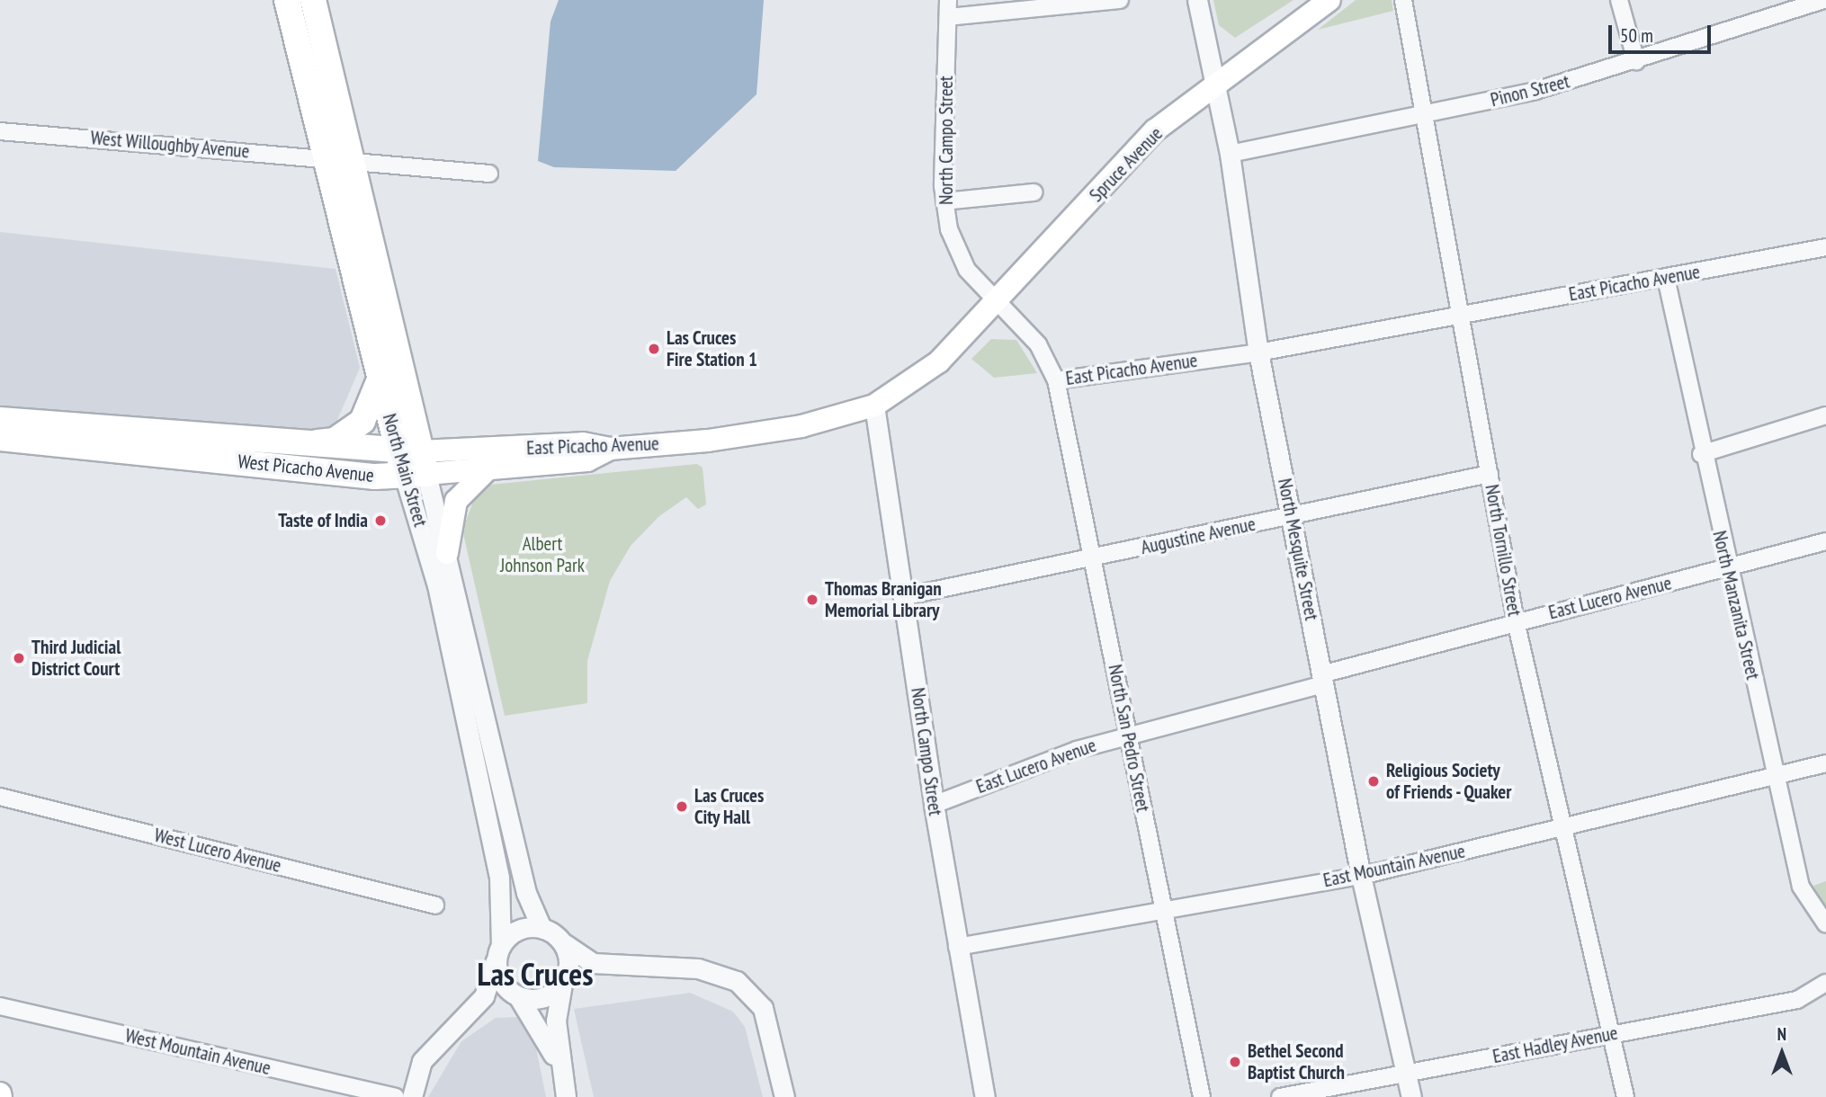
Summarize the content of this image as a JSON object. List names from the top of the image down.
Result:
{
  "streets": {
    "main road": [
      "Spruce Avenue",
      "East Picacho Avenue",
      "West Picacho Avenue",
      "North Main Street"
    ],
    "street": [
      "Pinon Street",
      "North Campo Street",
      "West Willoughby Avenue",
      "Augustine Avenue",
      "North Mesquite Street",
      "North Tornillo Street",
      "East Lucero Avenue",
      "North Manzanita Street",
      "North San Pedro Street",
      "West Lucero Avenue",
      "East Mountain Avenue",
      "East Hadley Avenue",
      "West Mountain Avenue"
    ]
  },
  "crossings": [
    ["Pinon Street", "North Mesquite Street"],
    ["Pinon Street", "North Tornillo Street"],
    ["North Campo Street", "Spruce Avenue"],
    ["North Campo Street", "East Picacho Avenue"],
    ["North Campo Street", "Augustine Avenue"],
    ["North Campo Street", "East Lucero Avenue"],
    ["North Campo Street", "East Mountain Avenue"],
    ["West Willoughby Avenue", "North Main Street"],
    ["Spruce Avenue", "East Picacho Avenue"],
    ["Spruce Avenue", "North Mesquite Street"],
    ["East Picacho Avenue", "West Picacho Avenue"],
    ["East Picacho Avenue", "North Main Street"],
    ["East Picacho Avenue", "North Mesquite Street"],
    ["East Picacho Avenue", "North Tornillo Street"],
    ["East Picacho Avenue", "North Manzanita Street"],
    ["East Picacho Avenue", "North San Pedro Street"],
    ["West Picacho Avenue", "North Main Street"],
    ["Augustine Avenue", "North Mesquite Street"],
    ["Augustine Avenue", "North Tornillo Street"],
    ["Augustine Avenue", "North San Pedro Street"],
    ["North Mesquite Street", "East Lucero Avenue"],
    ["North Mesquite Street", "East Mountain Avenue"],
    ["North Mesquite Street", "East Hadley Avenue"],
    ["North Tornillo Street", "East Lucero Avenue"],
    ["North Tornillo Street", "East Mountain Avenue"],
    ["North Tornillo Street", "East Hadley Avenue"],
    ["East Lucero Avenue", "North Manzanita Street"],
    ["East Lucero Avenue", "North San Pedro Street"],
    ["North Manzanita Street", "East Mountain Avenue"],
    ["North San Pedro Street", "East Mountain Avenue"]
  ],
  "districts": ["Las Cruces"],
  "parks": ["Albert Johnson Park"],
  "places": [
    "Las Cruces Fire Station 1",
    "Taste of India",
    "Thomas Branigan Memorial Library",
    "Third Judicial District Court",
    "Religious Society of Friends - Quaker",
    "Las Cruces City Hall",
    "Bethel Second Baptist Church"
  ],
  "scale_bar": "50 m",
  "north": "top"
}
